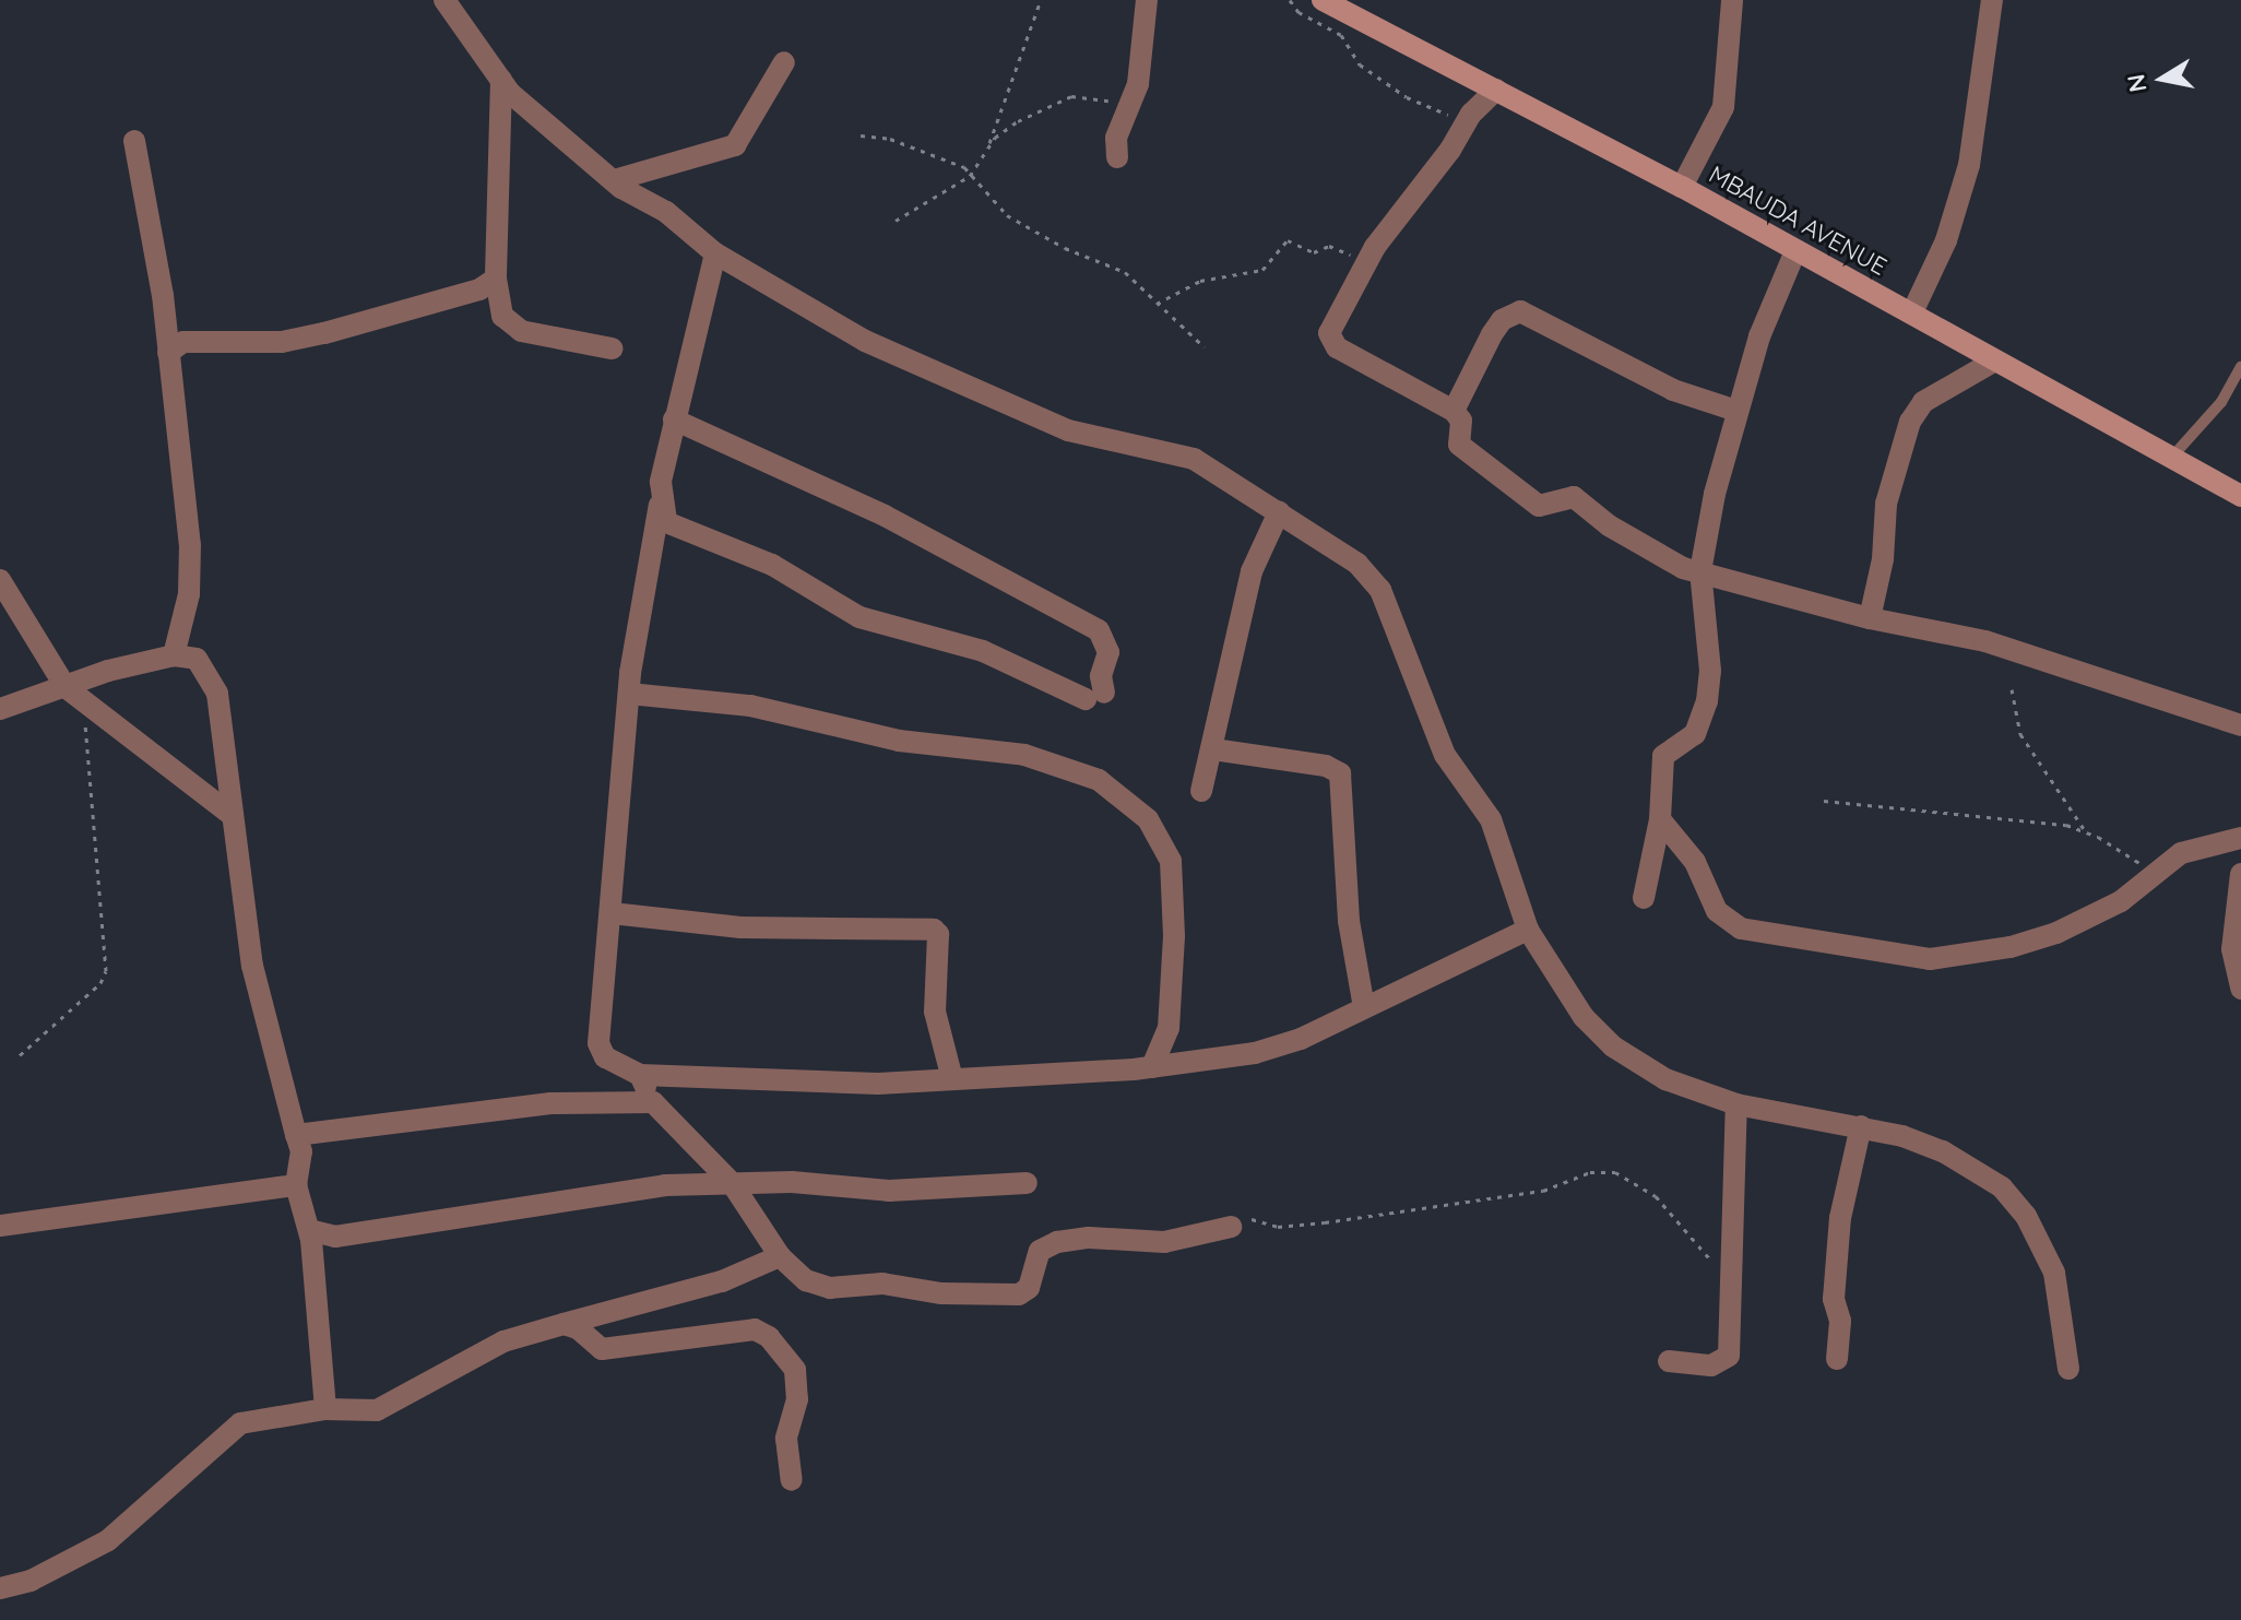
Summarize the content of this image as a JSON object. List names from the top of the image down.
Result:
{
  "streets": {
    "street": ["MBAUDA AVENUE"]
  },
  "north": "left"
}
